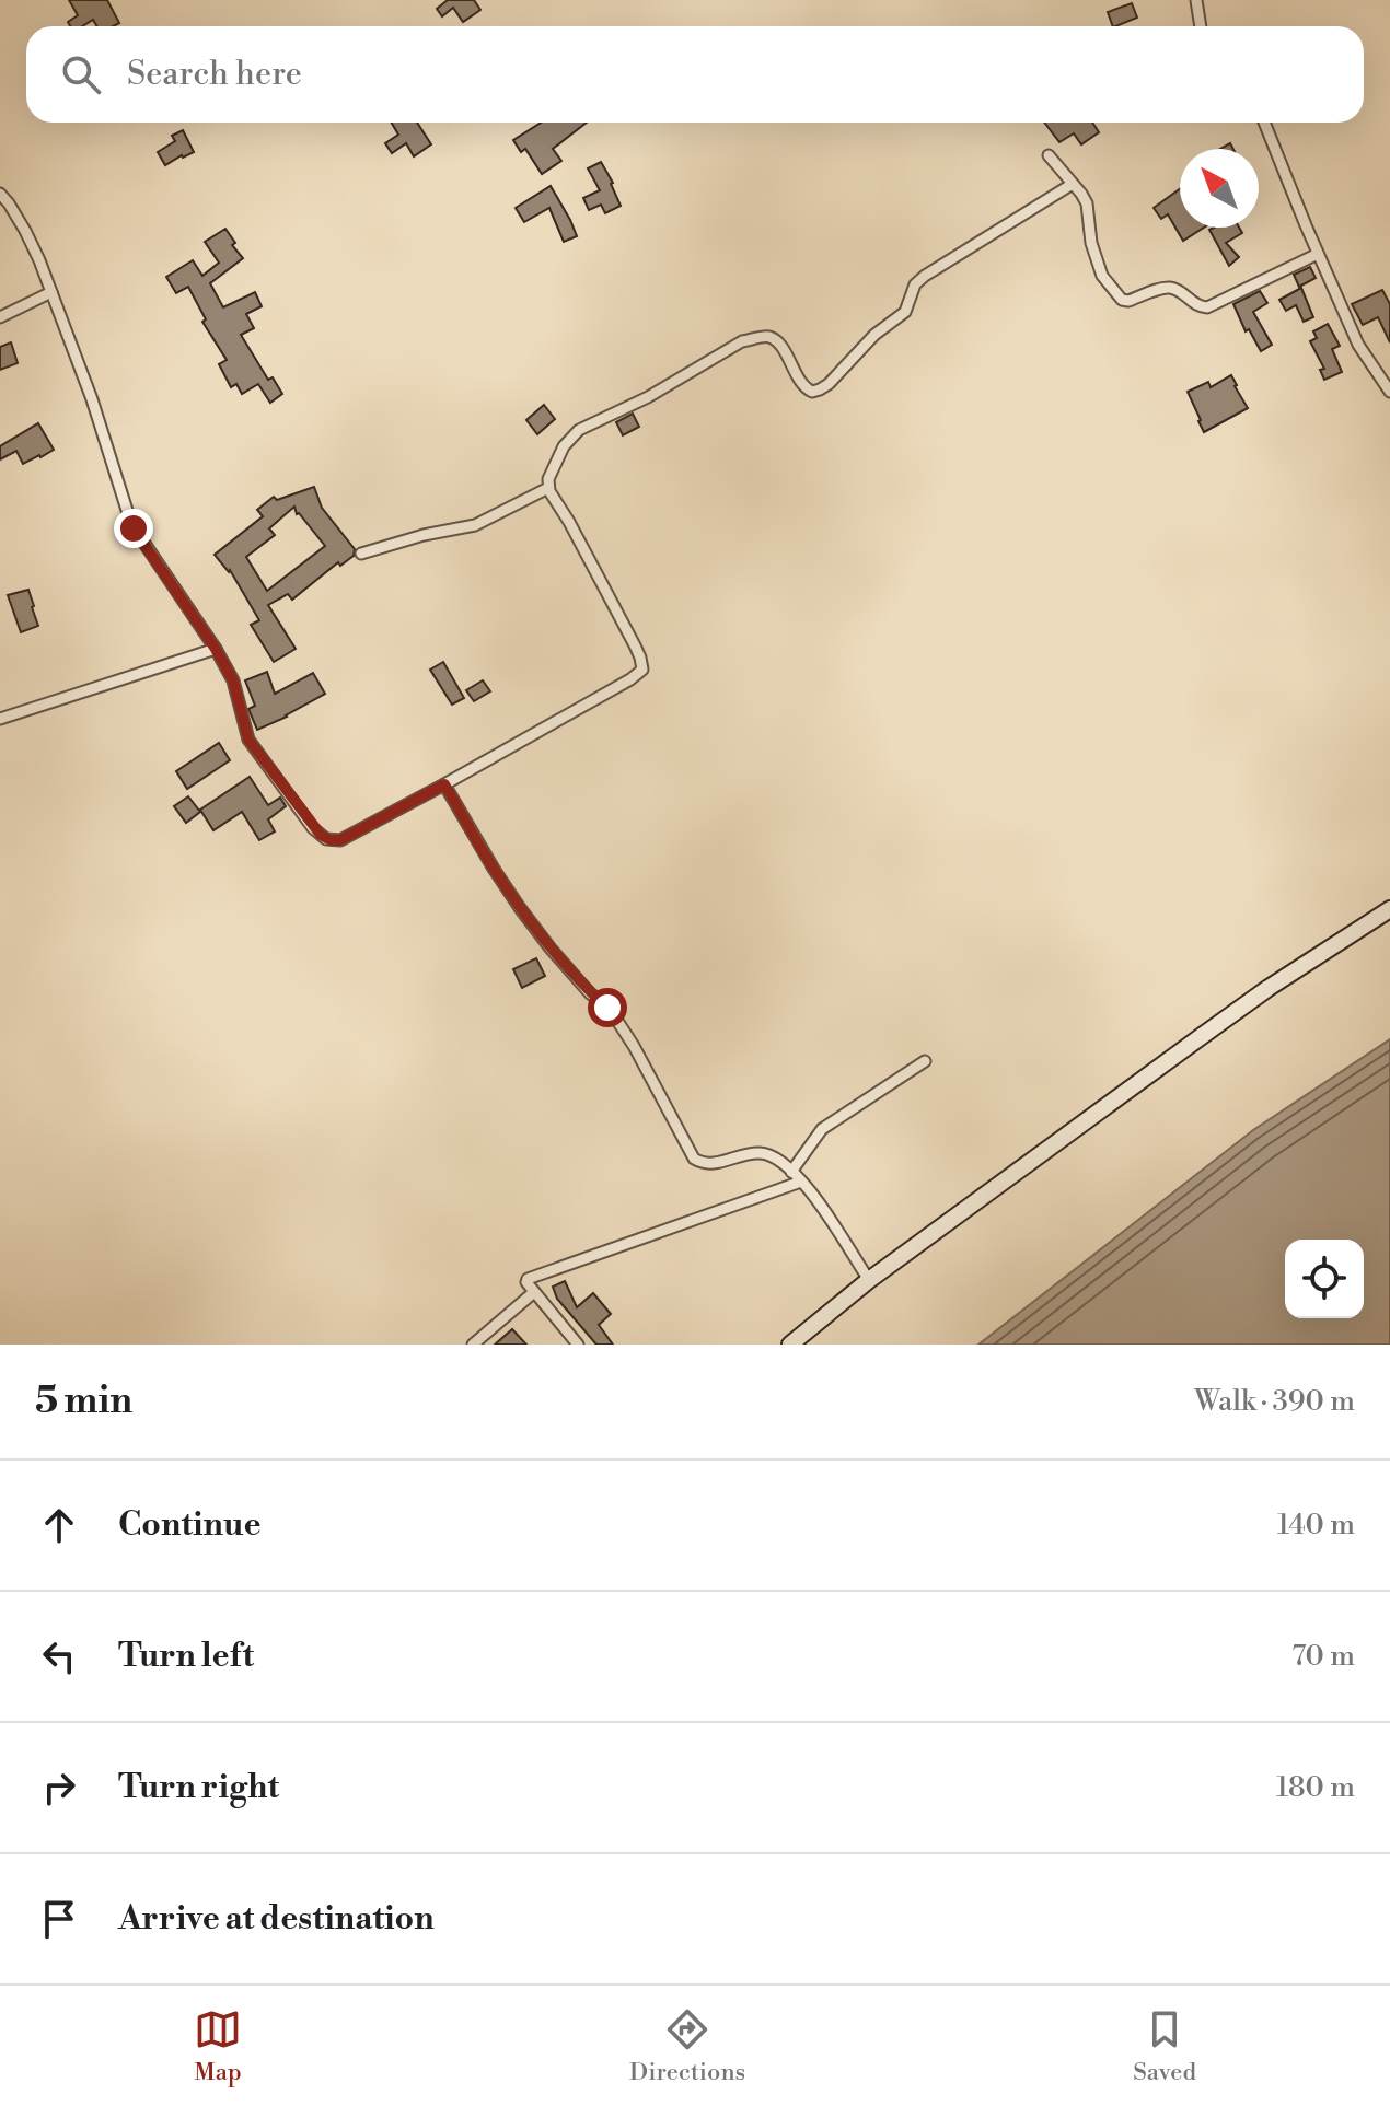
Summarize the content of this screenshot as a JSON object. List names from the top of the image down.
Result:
{
  "north": "top left",
  "page": {
    "search": "Search here",
    "heading": ["5 min", "Walk · 390 m"],
    "list": [
      ["Continue", "140 m"],
      ["Turn left", "70 m"],
      ["Turn right", "180 m"],
      "Arrive at destination"
    ],
    "nav": ["Map", "Directions", "Saved"]
  }
}
